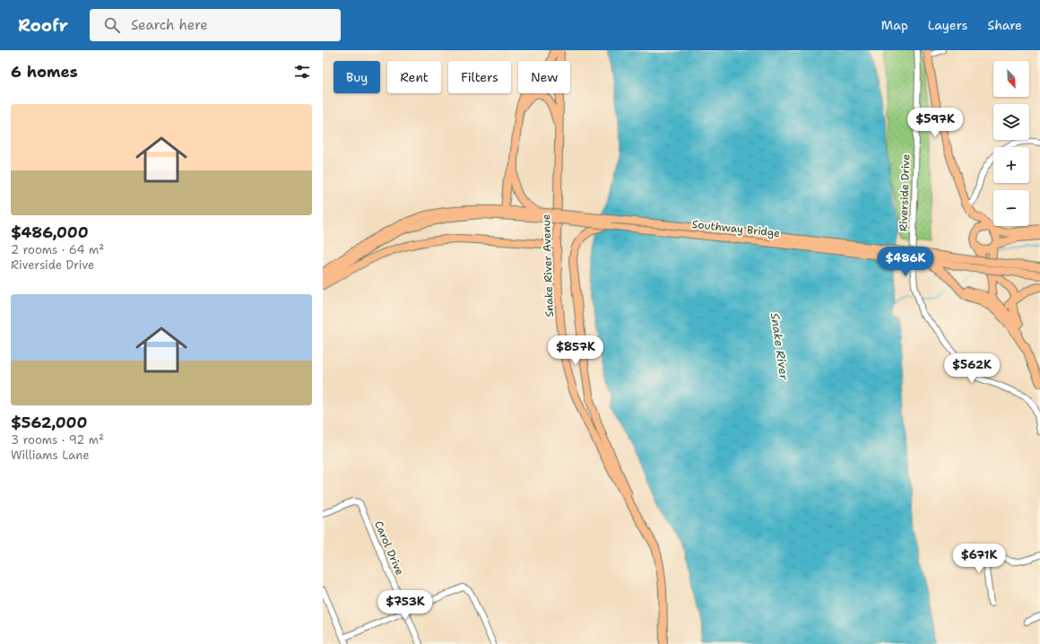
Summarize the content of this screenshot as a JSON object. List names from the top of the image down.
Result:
{
  "streets": {
    "main road": ["Southway Bridge", "Snake River Avenue"],
    "street": ["Riverside Drive", "Carol Drive"]
  },
  "water": ["Snake River"],
  "north": "bottom right",
  "page": {
    "header": "Roofr",
    "search": "Search here",
    "nav": ["Map", "Layers", "Share"],
    "heading": "6 homes",
    "map_buttons": ["+", "−"],
    "chip": [
      "Buy",
      "Rent",
      "Filters",
      "New"
    ],
    "list": [
      {
        "name": "$486,000",
        "note": "2 rooms · 64 m² · Riverside Drive"
      },
      {
        "name": "$562,000",
        "note": "3 rooms · 92 m² · Williams Lane"
      }
    ],
    "price": [
      "$597K",
      "$486K",
      "$857K",
      "$562K",
      "$671K",
      "$753K"
    ]
  }
}
